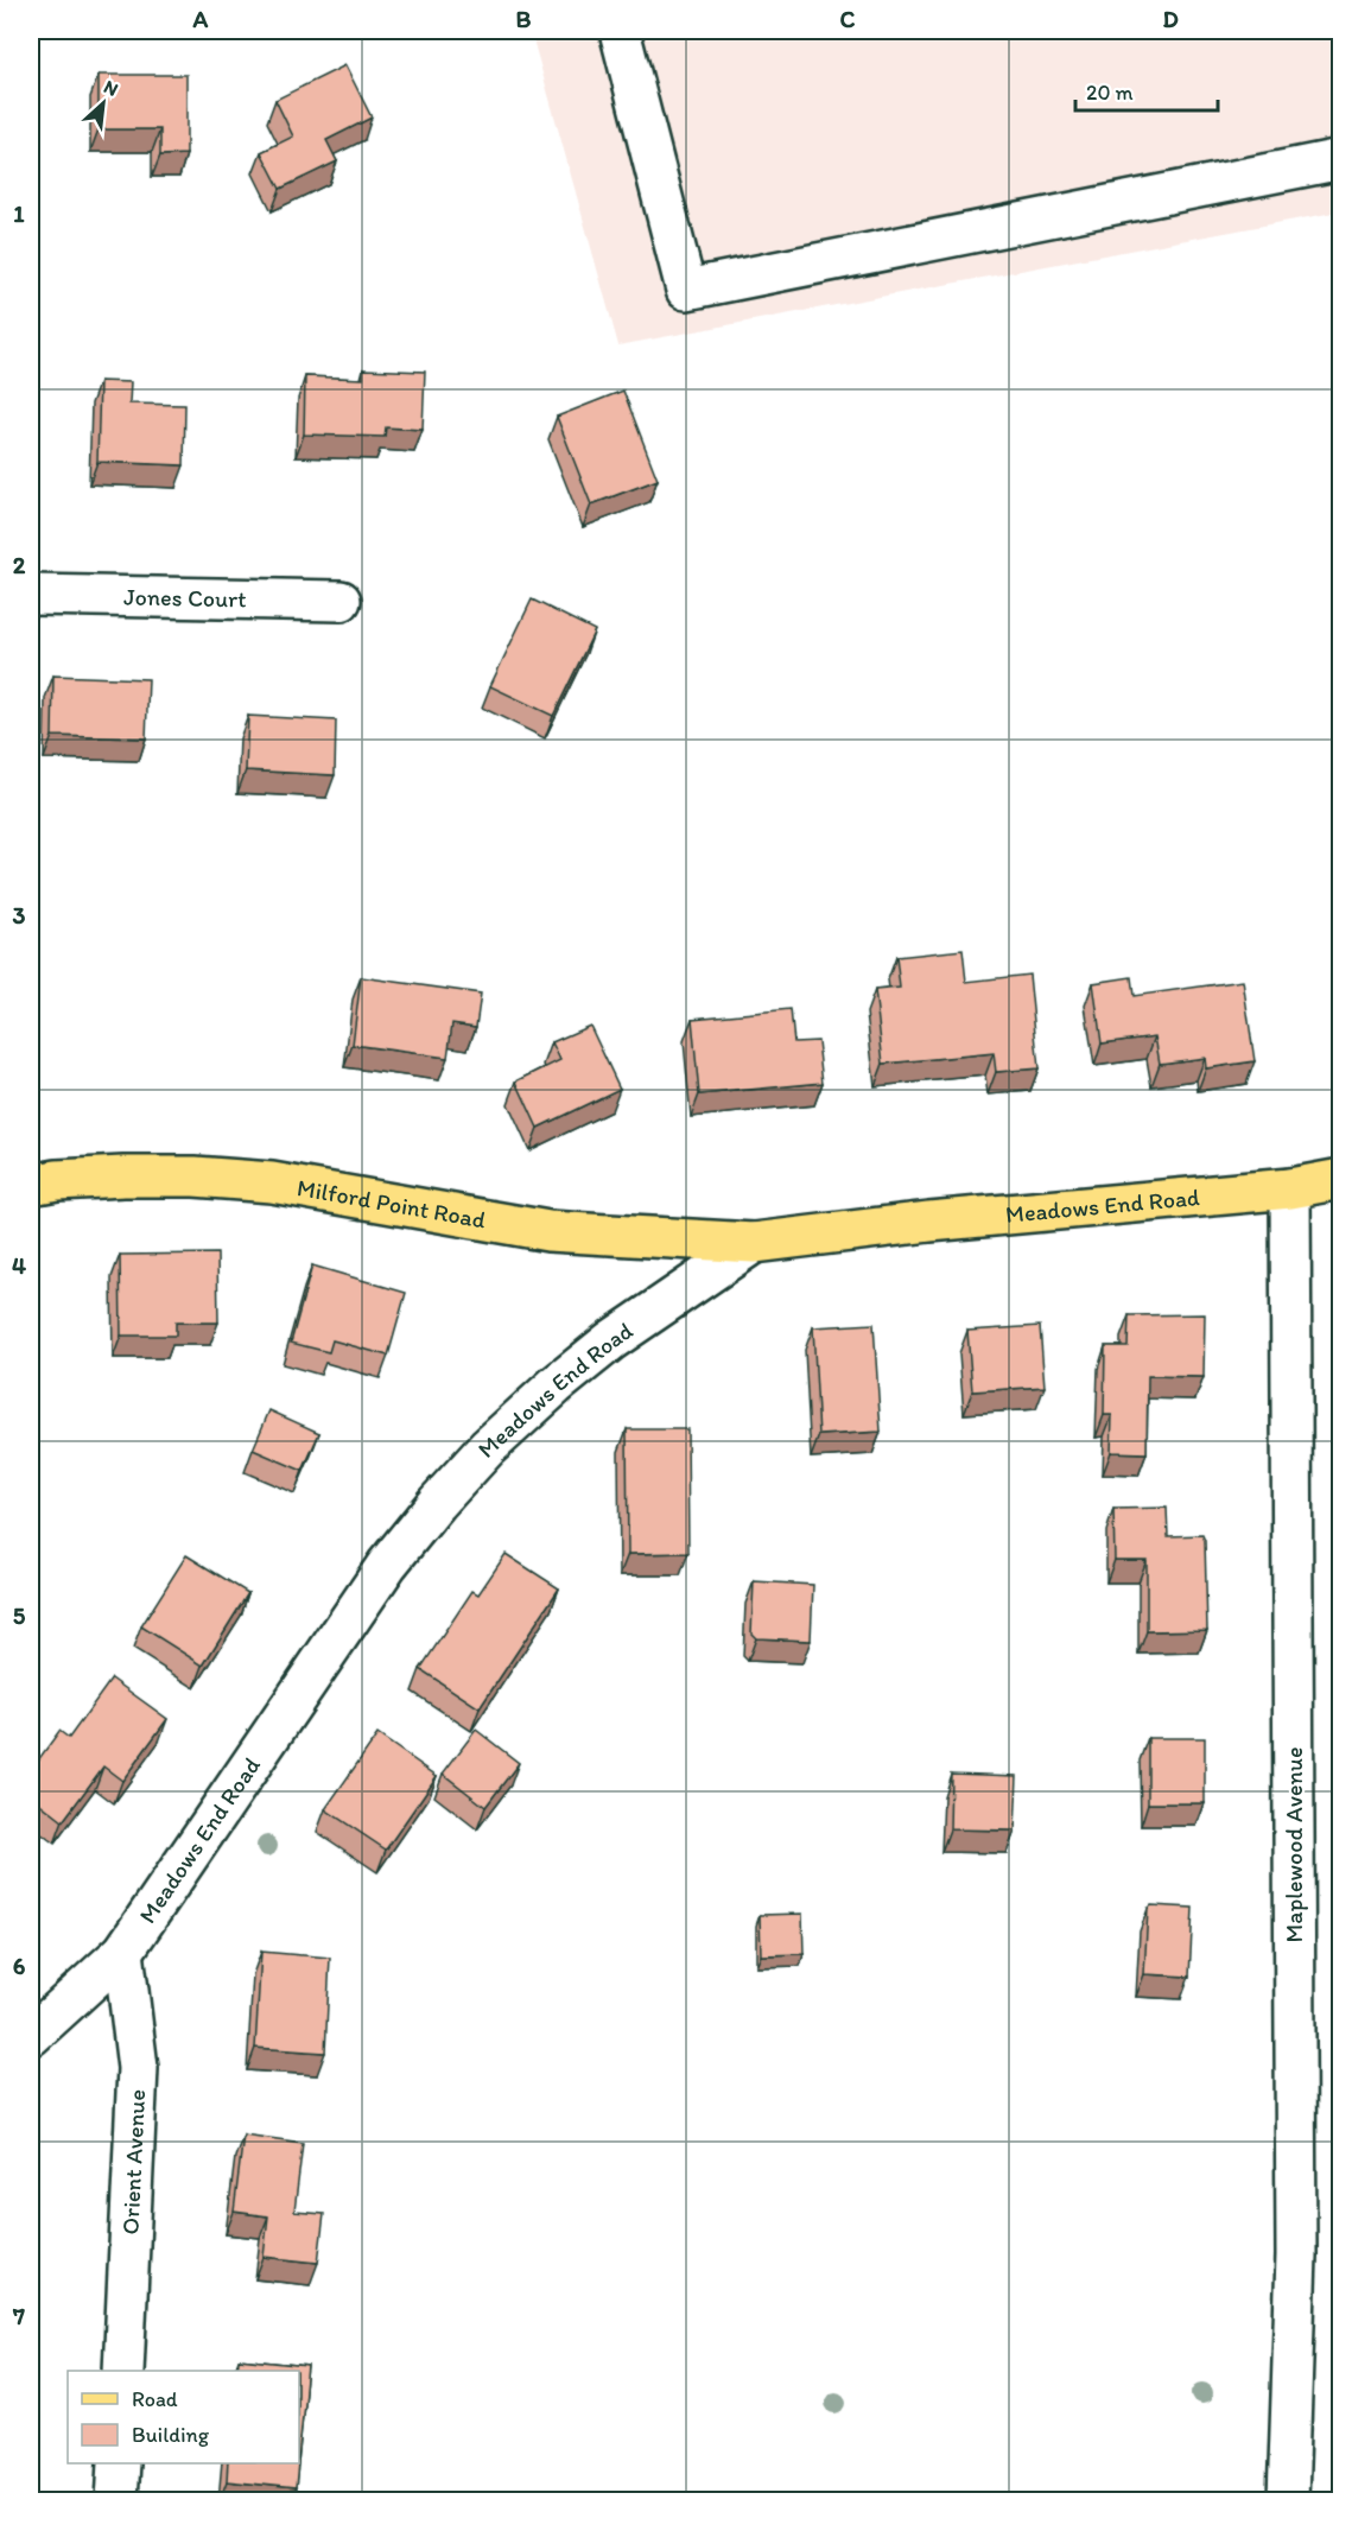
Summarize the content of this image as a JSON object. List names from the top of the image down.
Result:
{
  "streets": {
    "main road": ["Milford Point Road", "Meadows End Road"],
    "street": ["Jones Court", "Maplewood Avenue", "Orient Avenue"]
  },
  "crossings": [
    ["Milford Point Road", "Meadows End Road"],
    ["Meadows End Road", "Maplewood Avenue"],
    ["Meadows End Road", "Orient Avenue"]
  ],
  "legend": ["Road", "Building"],
  "scale_bar": "20 m",
  "north": "top right",
  "grid": {
    "columns": [
      "A",
      "B",
      "C",
      "D"
    ],
    "rows": [
      "1",
      "2",
      "3",
      "4",
      "5",
      "6",
      "7"
    ]
  }
}
